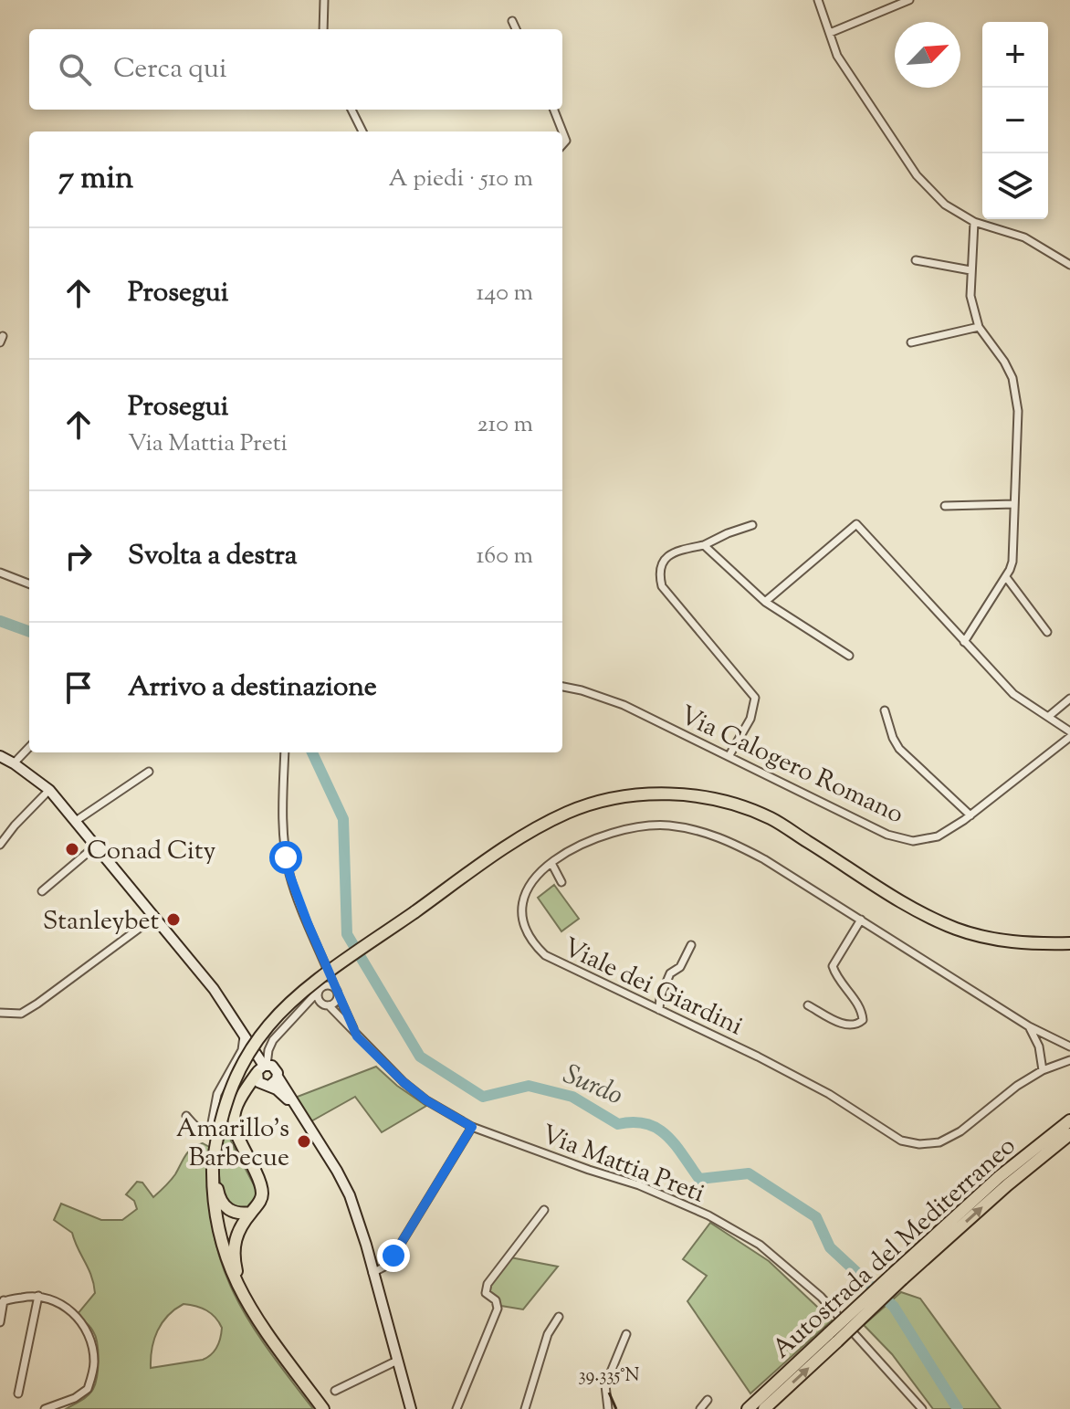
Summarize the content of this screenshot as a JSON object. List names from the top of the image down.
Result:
{
  "streets": {
    "highway": ["Autostrada del Mediterraneo"],
    "street": ["Via Calogero Romano", "Viale dei Giardini", "Via Mattia Preti"]
  },
  "water": ["Surdo"],
  "places": ["Conad City", "Stanleybet", "Amarillo's Barbecue"],
  "north": "top right",
  "page": {
    "map_buttons": ["+", "−"],
    "search": "Cerca qui",
    "heading": ["7 min", "A piedi · 510 m"],
    "list": [
      ["Prosegui", "140 m"],
      ["Prosegui", "Via Mattia Preti", "210 m"],
      ["Svolta a destra", "160 m"],
      "Arrivo a destinazione"
    ]
  },
  "coordinates": ["39.335°N"]
}
